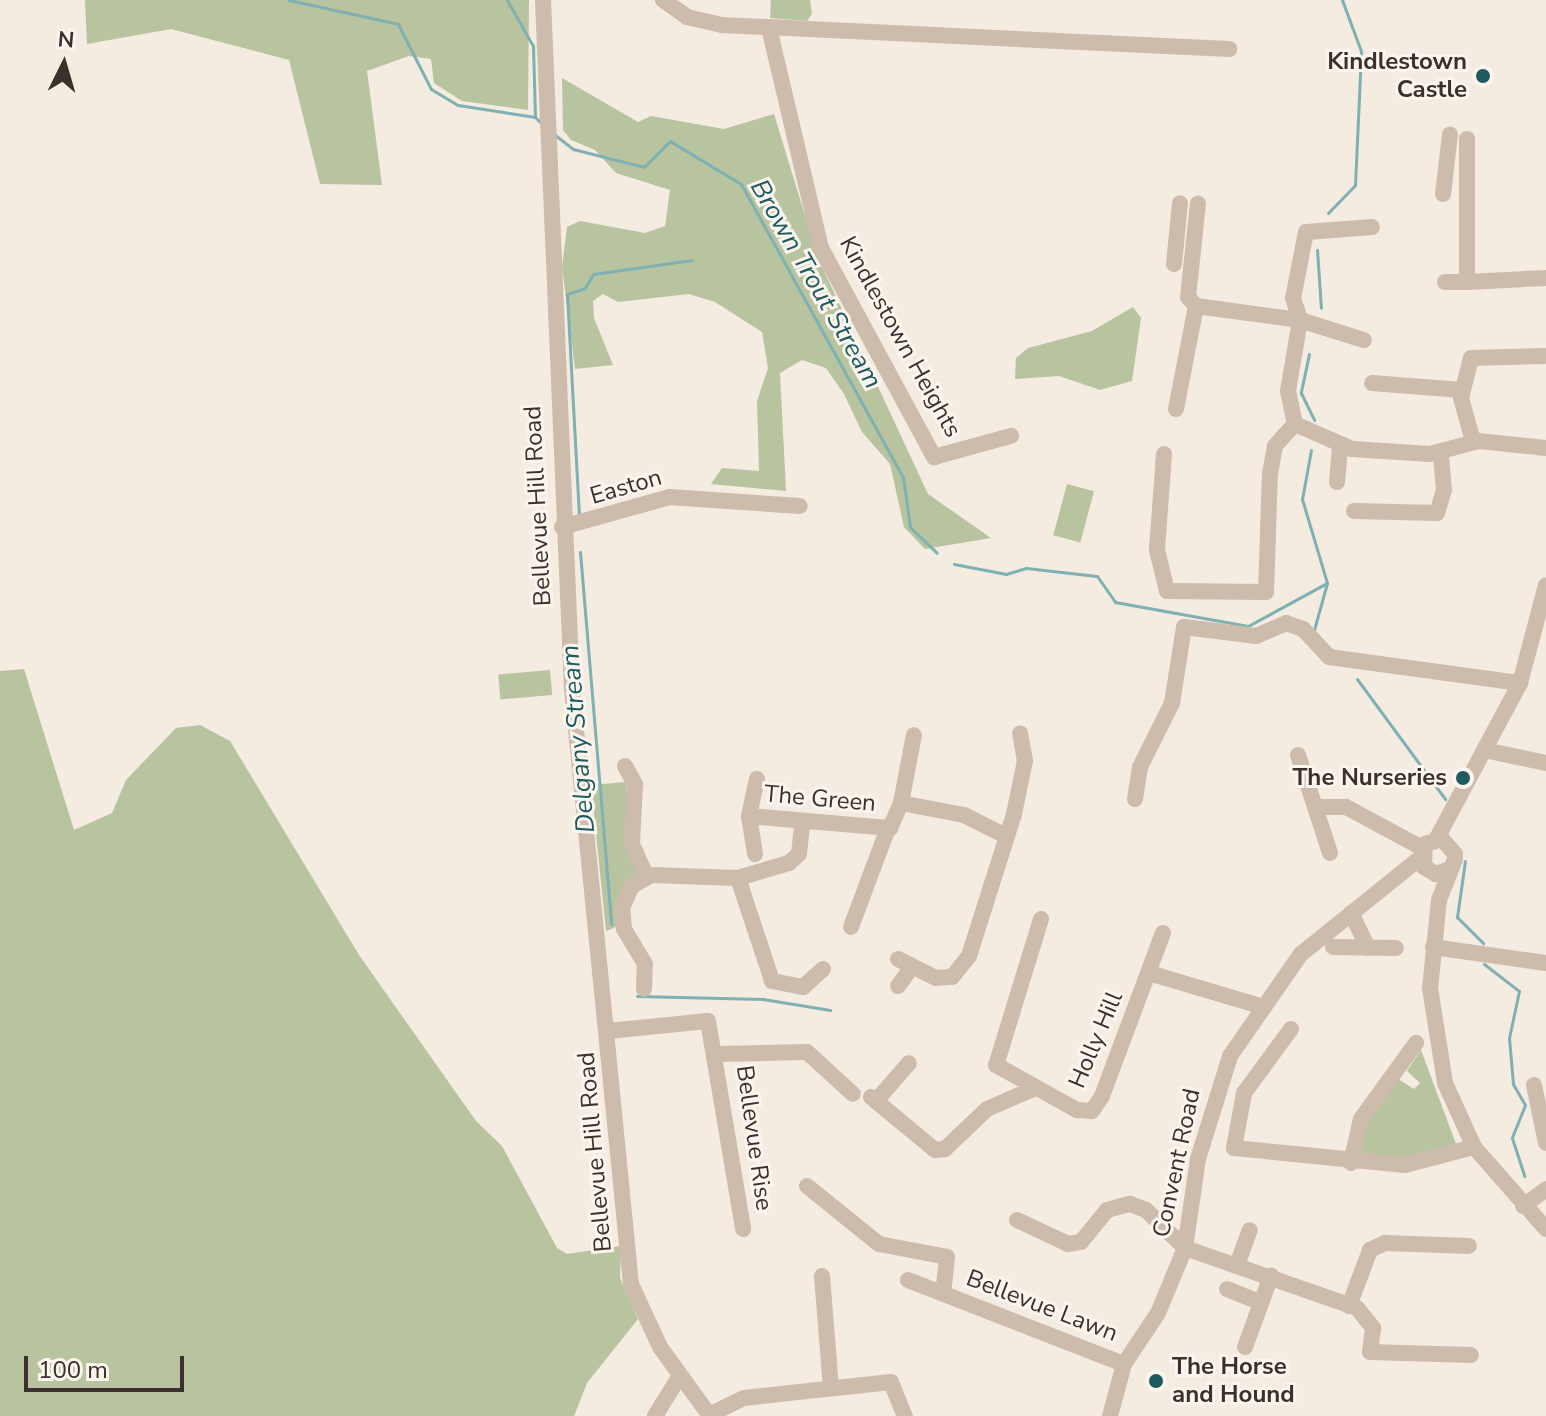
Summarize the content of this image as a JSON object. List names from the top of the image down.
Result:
{
  "streets": {
    "street": [
      "Kindlestown Heights",
      "Easton",
      "Bellevue Hill Road",
      "The Green",
      "Holly Hill",
      "Bellevue Rise",
      "Convent Road",
      "Bellevue Lawn"
    ]
  },
  "crossings": [
    ["Easton", "Bellevue Hill Road"],
    ["Bellevue Hill Road", "Bellevue Rise"],
    ["Holly Hill", "Convent Road"],
    ["Convent Road", "Bellevue Lawn"]
  ],
  "water": ["Brown Trout Stream", "Delgany Stream"],
  "places": ["Kindlestown Castle", "The Nurseries", "The Horse and Hound"],
  "scale_bar": "100 m",
  "north": "top"
}
